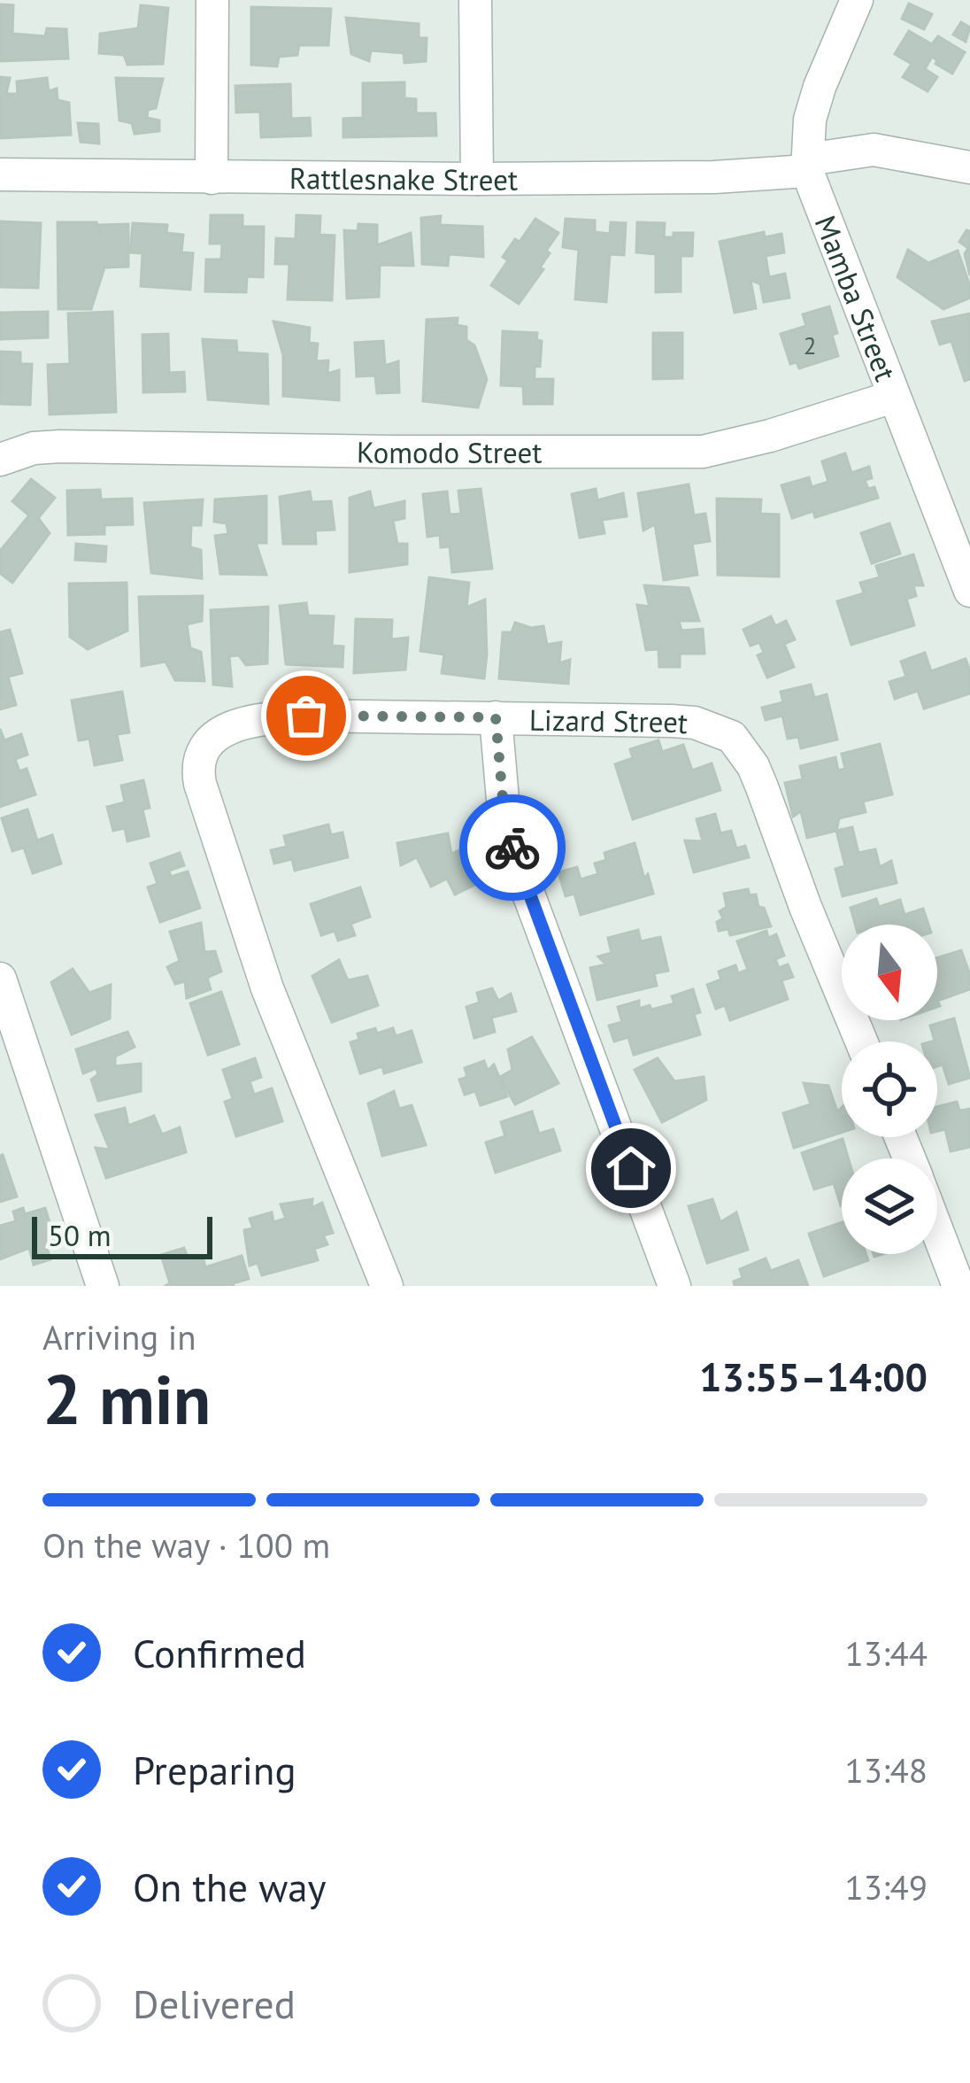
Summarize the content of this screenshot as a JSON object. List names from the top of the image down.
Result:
{
  "streets": {
    "street": [
      "Rattlesnake Street",
      "Mamba Street",
      "Komodo Street",
      "Lizard Street"
    ]
  },
  "crossings": [
    ["Rattlesnake Street", "Mamba Street"],
    ["Mamba Street", "Komodo Street"]
  ],
  "house_numbers": ["2"],
  "scale_bar": "50 m",
  "north": "bottom",
  "page": {
    "scale": "50 m",
    "heading": ["2 min", "Arriving in", "13:55–14:00"],
    "bar": "On the way · 100 m",
    "list": [
      ["Confirmed", "13:44"],
      ["Preparing", "13:48"],
      ["On the way", "13:49"],
      "Delivered"
    ]
  }
}
